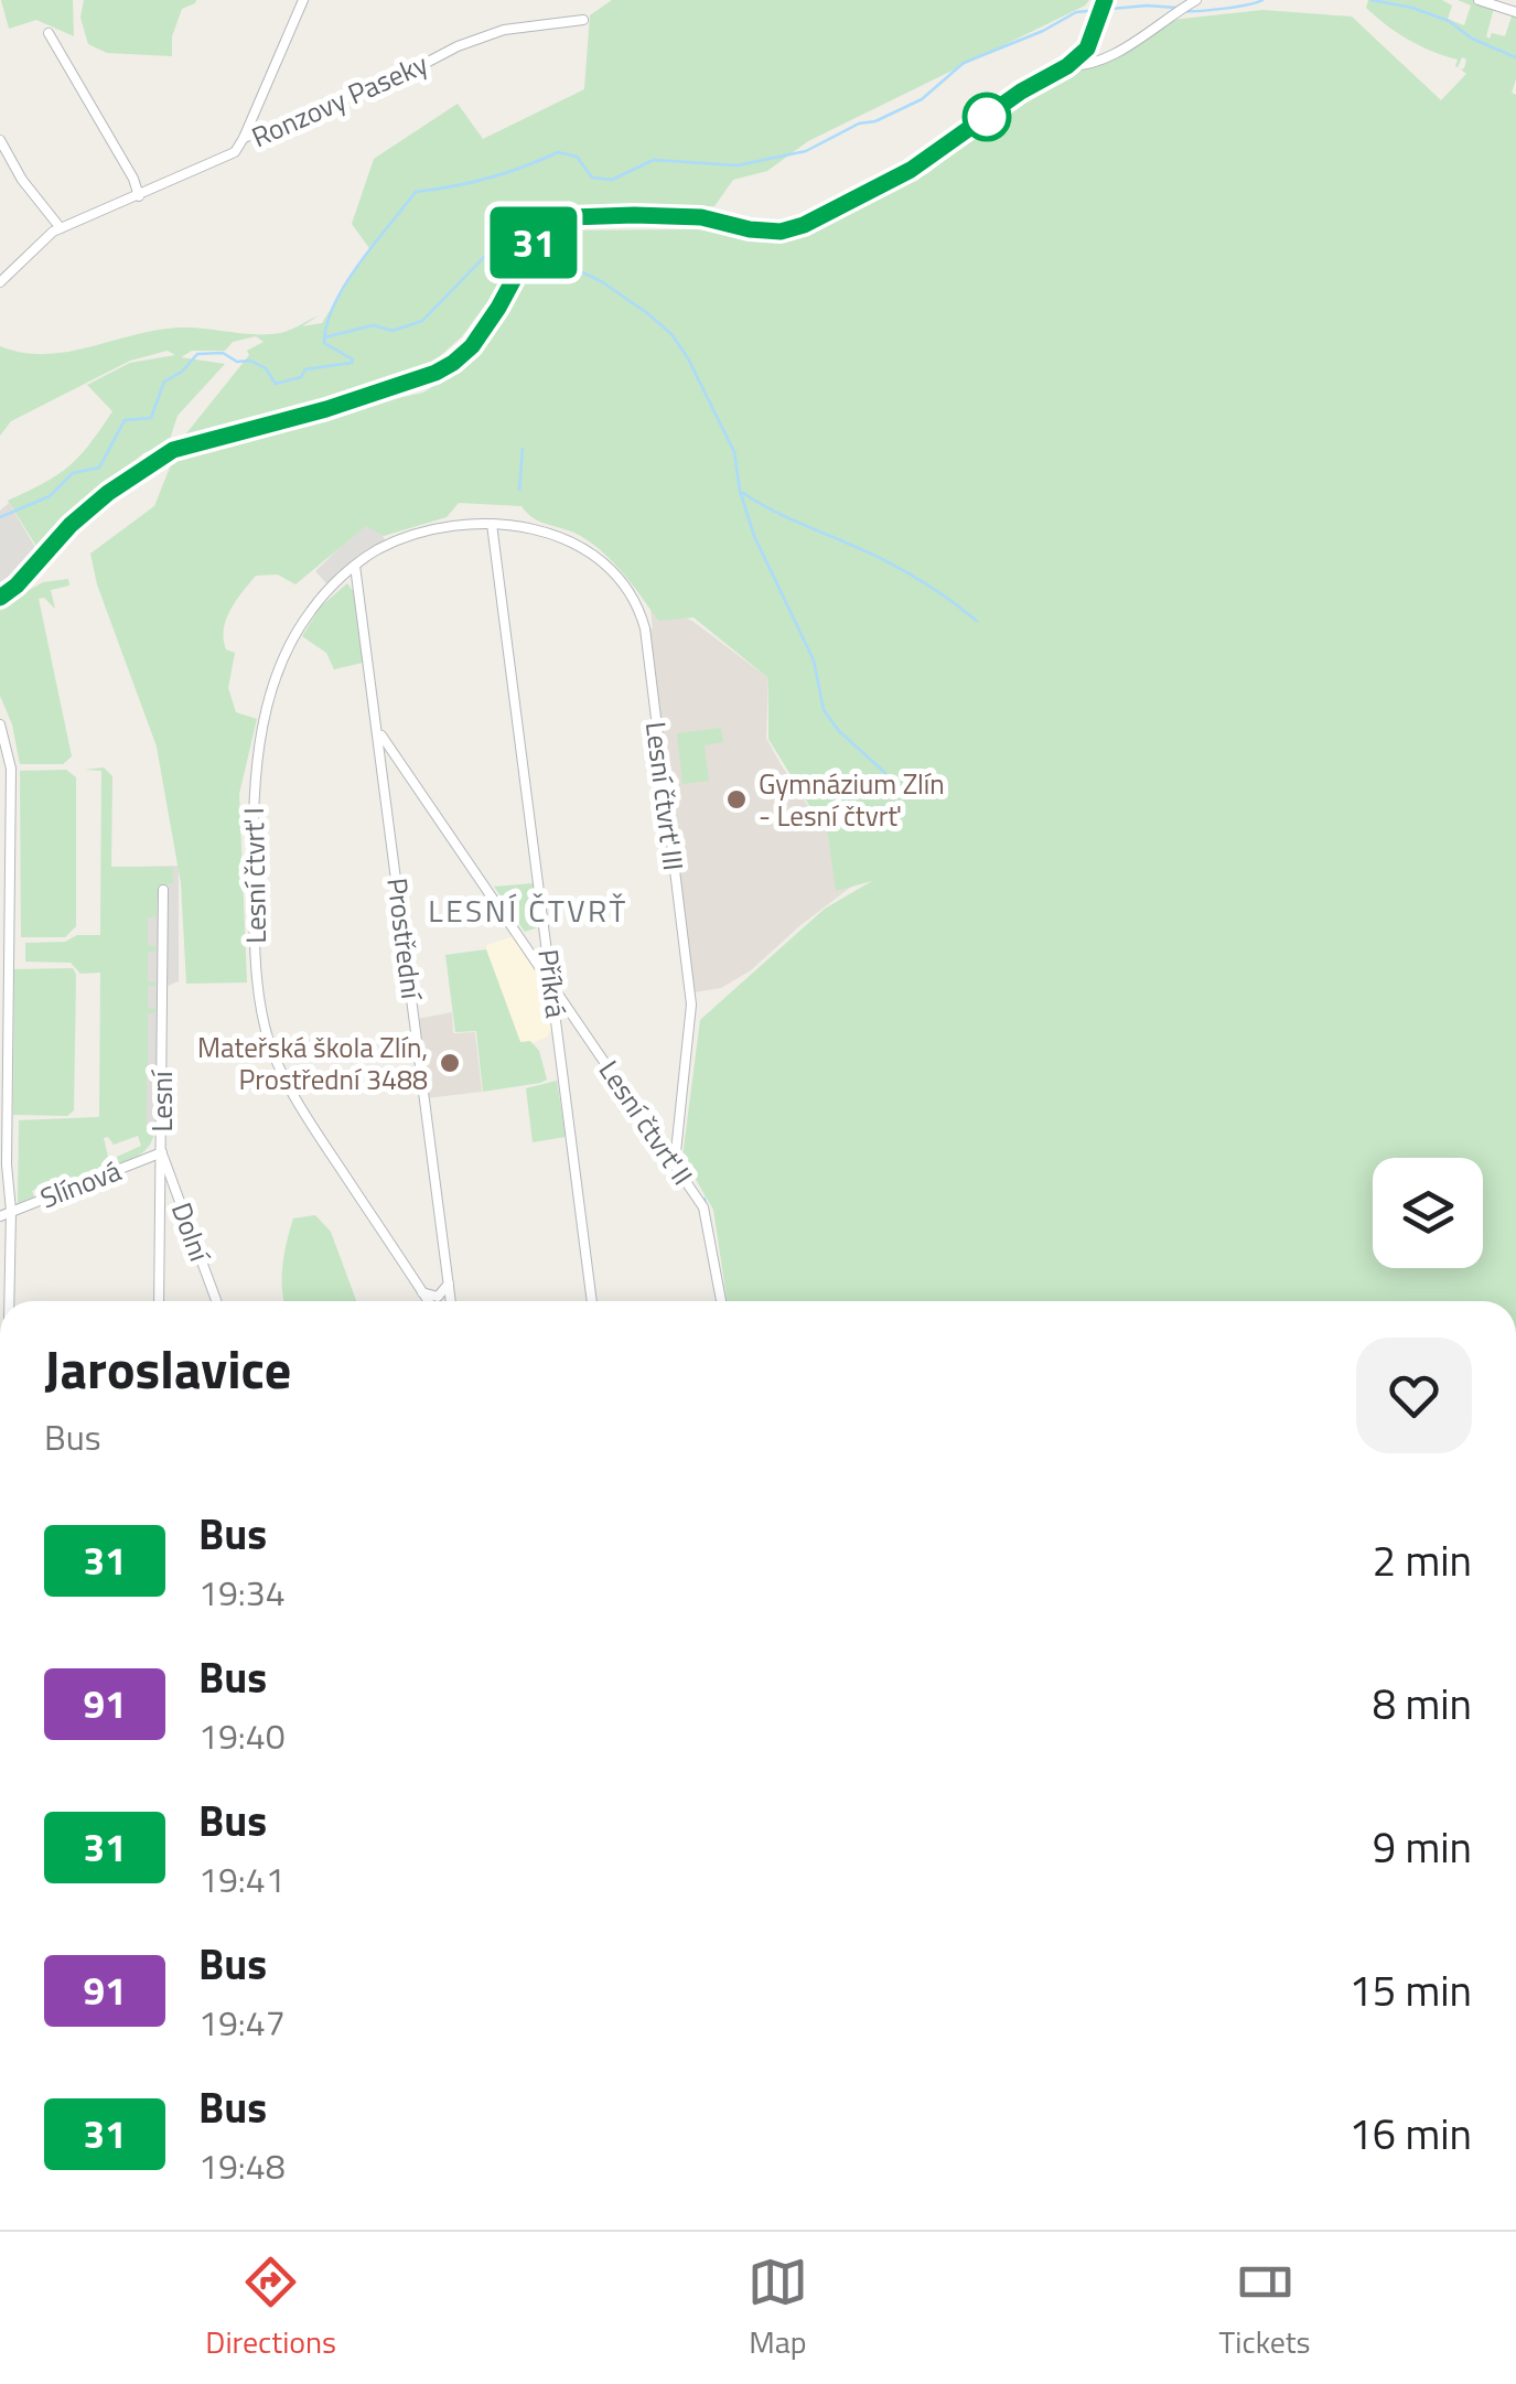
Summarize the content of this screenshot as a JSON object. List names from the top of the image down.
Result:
{
  "streets": {
    "street": [
      "Ronzovy Paseky",
      "Lesní čtvrť III",
      "Lesní čtvrť I",
      "Prostřední",
      "Příkrá",
      "Lesní",
      "Lesní čtvrť II",
      "Slínová",
      "Dolní"
    ]
  },
  "crossings": [
    ["Lesní čtvrť III", "Lesní čtvrť I"],
    ["Lesní čtvrť III", "Příkrá"],
    ["Lesní čtvrť III", "Lesní čtvrť II"],
    ["Lesní čtvrť I", "Prostřední"],
    ["Lesní čtvrť I", "Příkrá"],
    ["Prostřední", "Lesní čtvrť II"],
    ["Příkrá", "Lesní čtvrť II"],
    ["Lesní", "Slínová"],
    ["Lesní", "Dolní"],
    ["Slínová", "Dolní"]
  ],
  "districts": ["LESNÍ ČTVRŤ"],
  "places": ["Gymnázium Zlín - Lesní čtvrť", "Mateřská škola Zlín, Prostřední 3488"],
  "lines": ["bus line 31"],
  "page": {
    "on_map": "31",
    "heading": ["Jaroslavice", "Bus"],
    "list": [
      {
        "mark": "31",
        "name": "Bus",
        "note": "19:34",
        "value": "2 min"
      },
      {
        "mark": "91",
        "name": "Bus",
        "note": "19:40",
        "value": "8 min"
      },
      {
        "mark": "31",
        "name": "Bus",
        "note": "19:41",
        "value": "9 min"
      },
      {
        "mark": "91",
        "name": "Bus",
        "note": "19:47",
        "value": "15 min"
      },
      {
        "mark": "31",
        "name": "Bus",
        "note": "19:48",
        "value": "16 min"
      }
    ],
    "tabs": ["Directions", "Map", "Tickets"]
  }
}
